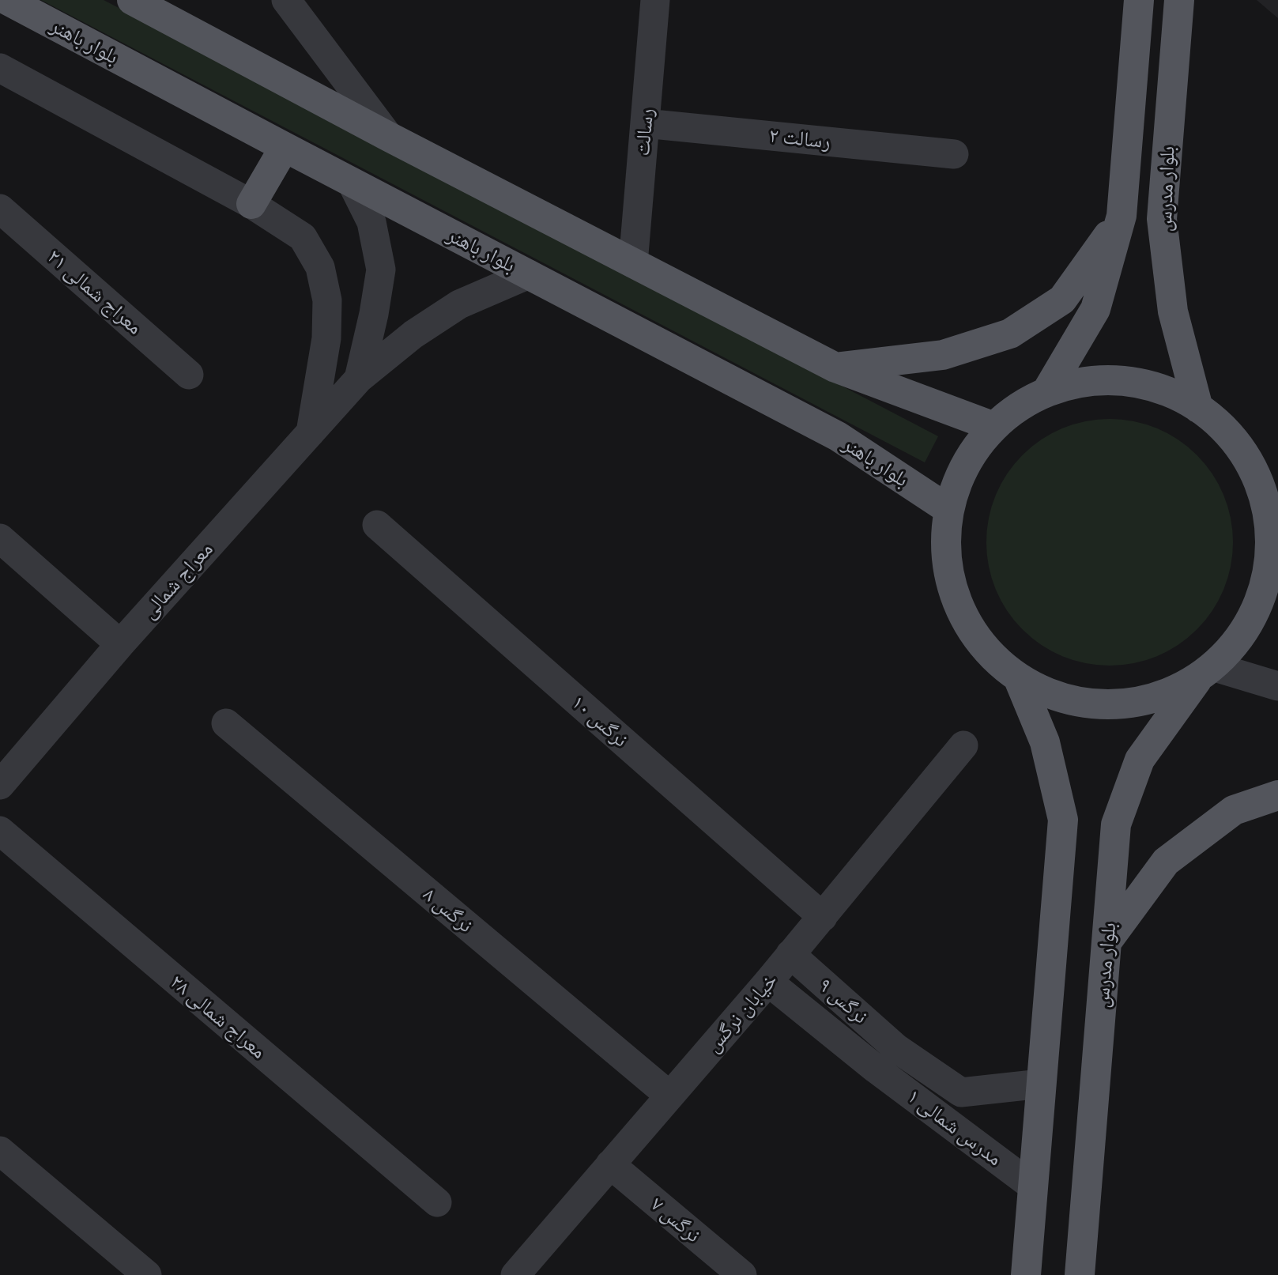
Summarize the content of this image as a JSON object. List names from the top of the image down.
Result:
{
  "streets": {
    "main road": ["بلوار باهنر", "بلوار مدرس"],
    "street": [
      "رسالت",
      "رسالت ۲",
      "معراج شمالی ۲۱",
      "معراج شمالی",
      "نرگس ۱۰",
      "نرگس ۸",
      "نرگس ۹",
      "خیابان نرگس",
      "معراج شمالی ۲۸",
      "مدرس شمالی ۱",
      "نرگس ۷"
    ]
  },
  "crossings": [
    ["بلوار باهنر", "معراج شمالی"],
    ["رسالت", "رسالت ۲"],
    ["نرگس ۱۰", "خیابان نرگس"],
    ["نرگس ۸", "خیابان نرگس"],
    ["نرگس ۹", "خیابان نرگس"],
    ["نرگس ۹", "مدرس شمالی ۱"],
    ["خیابان نرگس", "نرگس ۷"]
  ]
}
